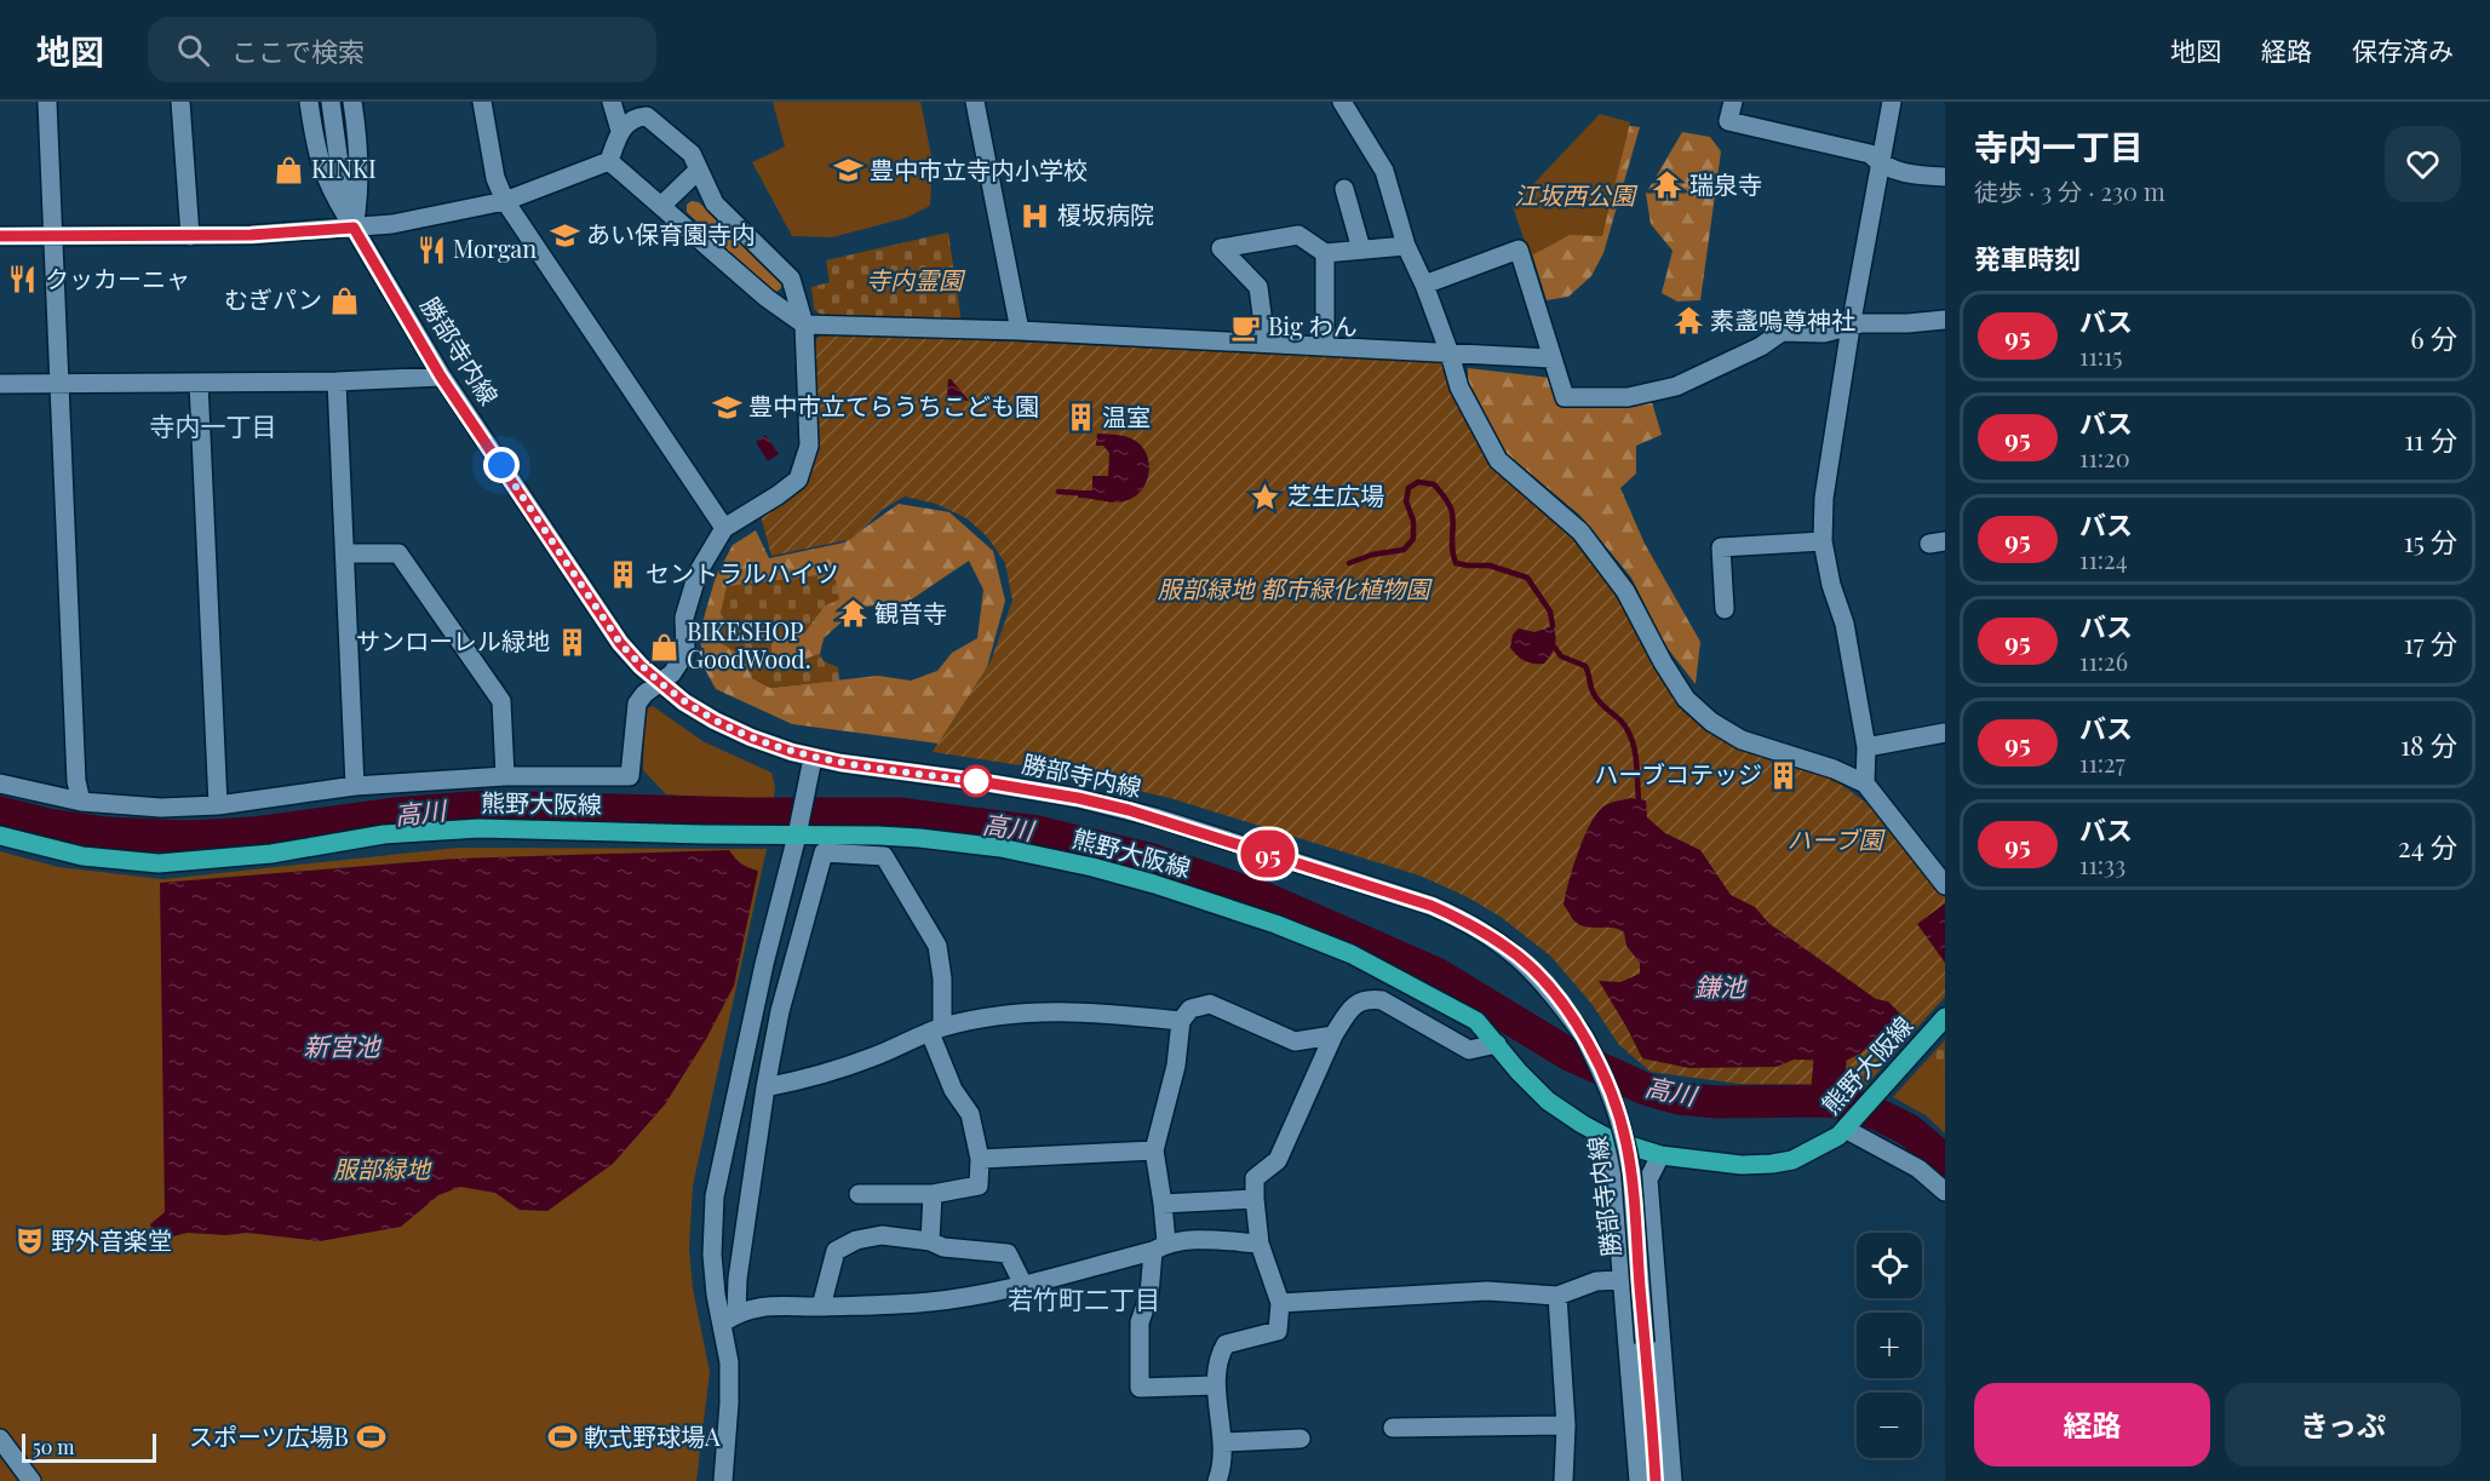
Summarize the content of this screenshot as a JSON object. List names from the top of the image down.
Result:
{
  "streets": {
    "main road": ["熊野大阪線"],
    "street": ["勝部寺内線"]
  },
  "districts": ["寺内一丁目", "若竹町二丁目"],
  "water": ["高川", "鎌池", "新宮池"],
  "parks": [
    "江坂西公園",
    "寺内霊園",
    "服部緑地 都市緑化植物園",
    "ハーブ園",
    "服部緑地"
  ],
  "places": {
    "shop": ["KINKI", "むぎパン", "BIKESHOP GoodWood."],
    "school or university": ["豊中市立寺内小学校", "あい保育園寺内", "豊中市立てらうちこども園"],
    "temple": ["瑞泉寺", "素盞嗚尊神社", "観音寺"],
    "hospital": ["榎坂病院"],
    "restaurant": ["Morgan", "クッカーニャ"],
    "cafe": ["Big わん"],
    "building": [
      "温室",
      "セントラルハイツ",
      "サンローレル緑地",
      "ハーブコテッジ"
    ],
    "place": ["芝生広場"],
    "theatre": ["野外音楽堂"],
    "sports": ["スポーツ広場B", "軟式野球場A"]
  },
  "lines": ["bus line 95"],
  "scale_bar": "50 m",
  "page": {
    "header": "地図",
    "search": "ここで検索",
    "nav": ["地図", "経路", "保存済み"],
    "on_map": "95",
    "heading": [
      ["寺内一丁目", "徒歩 · 3 分 · 230 m"],
      "発車時刻"
    ],
    "list": [
      {
        "mark": "95",
        "name": "バス",
        "note": "11:15",
        "value": "6 分"
      },
      {
        "mark": "95",
        "name": "バス",
        "note": "11:20",
        "value": "11 分"
      },
      {
        "mark": "95",
        "name": "バス",
        "note": "11:24",
        "value": "15 分"
      },
      {
        "mark": "95",
        "name": "バス",
        "note": "11:26",
        "value": "17 分"
      },
      {
        "mark": "95",
        "name": "バス",
        "note": "11:27",
        "value": "18 分"
      },
      {
        "mark": "95",
        "name": "バス",
        "note": "11:33",
        "value": "24 分"
      }
    ],
    "map_buttons": ["+", "−"],
    "buttons": ["経路", "きっぷ"],
    "scale": "50 m"
  }
}
